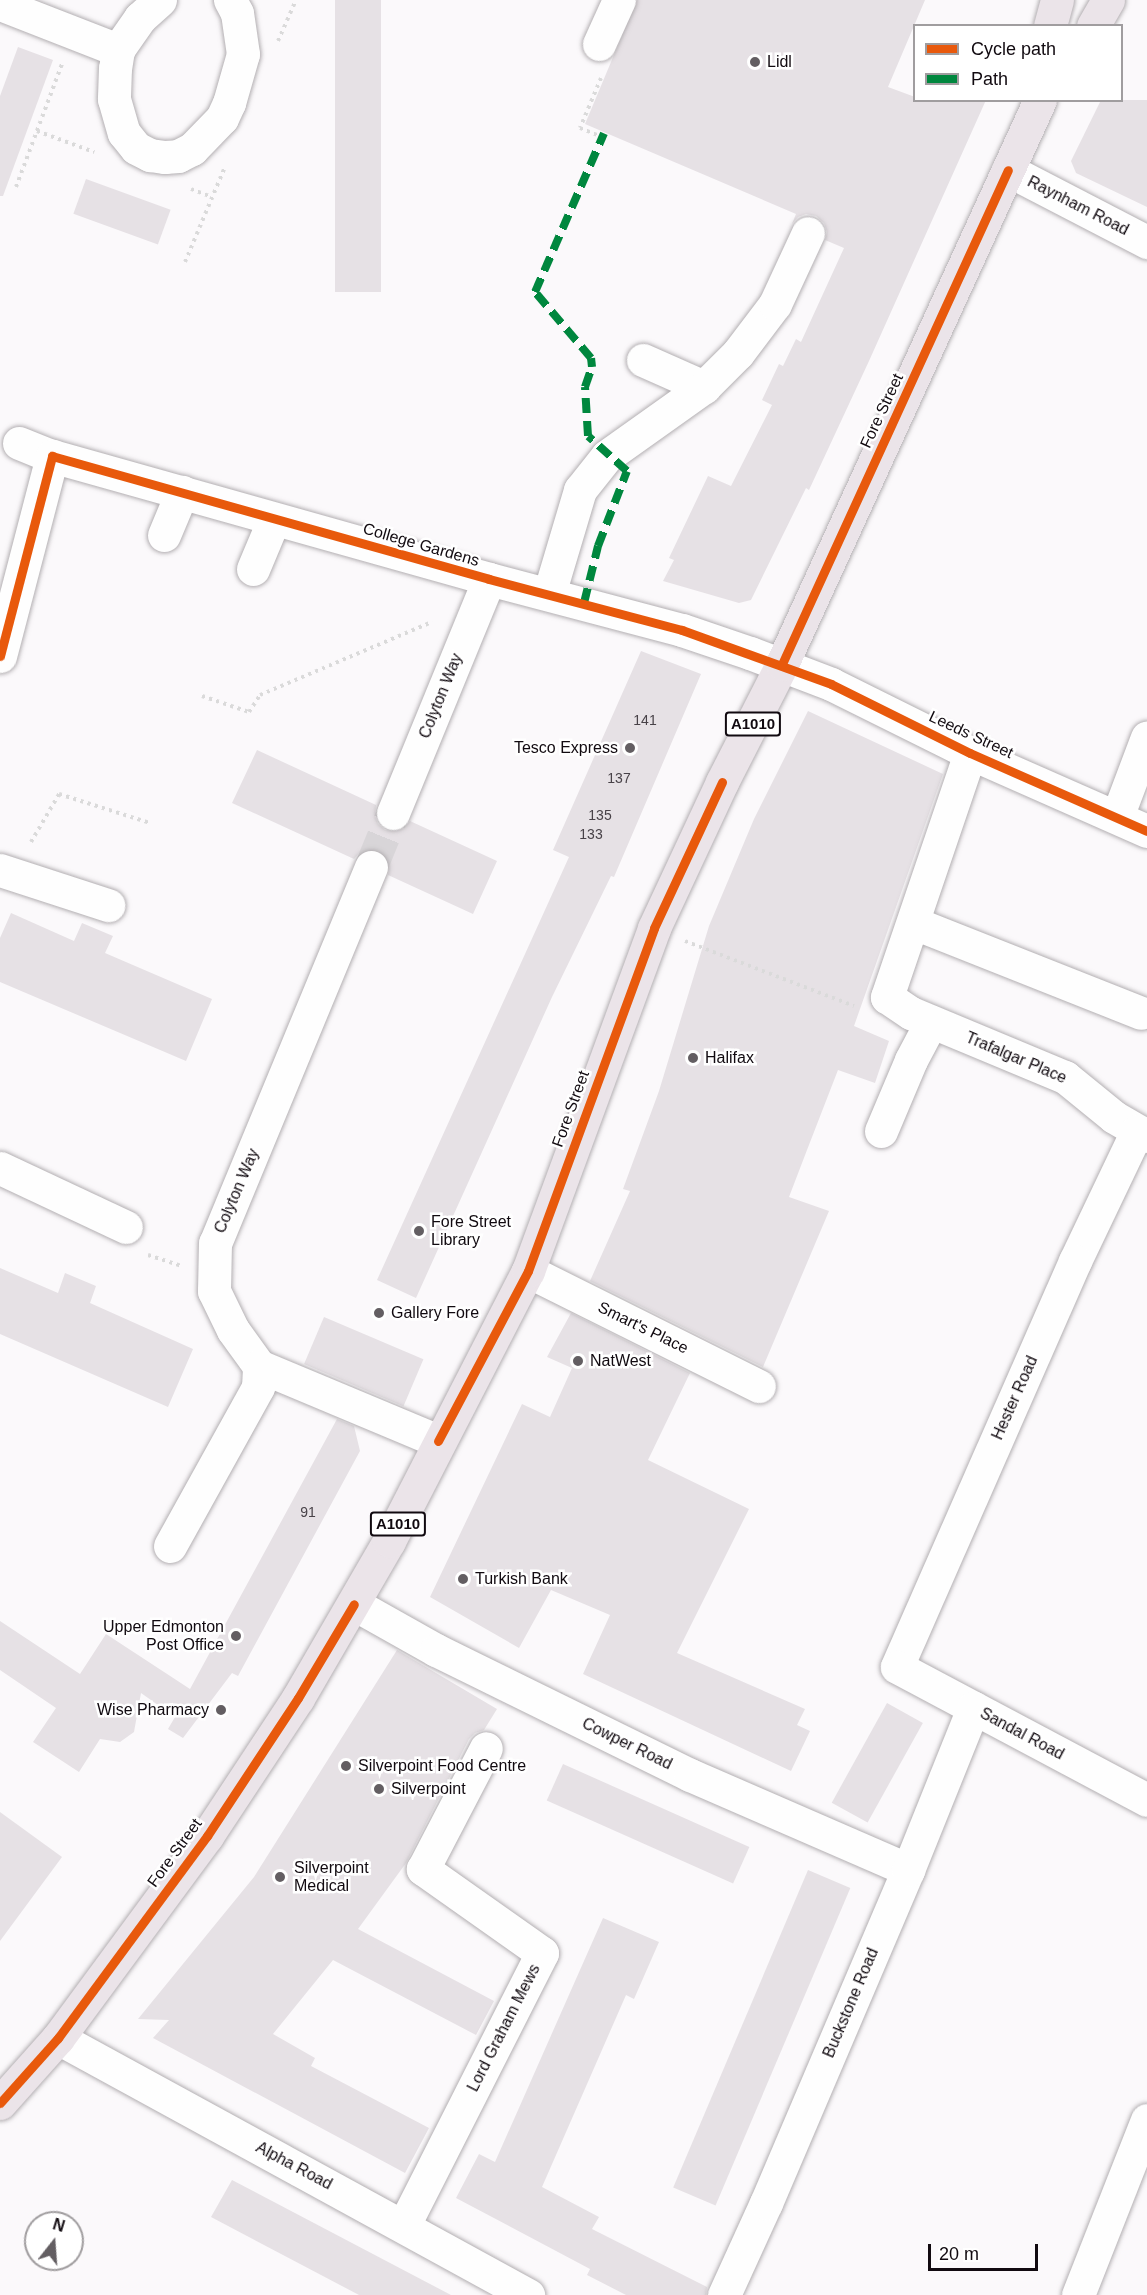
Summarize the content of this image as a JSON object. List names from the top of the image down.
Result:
{
  "streets": {
    "main road": ["Fore Street", "A1010"],
    "street": [
      "Raynham Road",
      "College Gardens",
      "Colyton Way",
      "Leeds Street",
      "Trafalgar Place",
      "Smart's Place",
      "Hester Road",
      "Sandal Road",
      "Cowper Road",
      "Buckstone Road",
      "Lord Graham Mews",
      "Alpha Road"
    ]
  },
  "crossings": [
    ["Raynham Road", "Fore Street"],
    ["Fore Street", "College Gardens"],
    ["Fore Street", "Leeds Street"],
    ["Fore Street", "Smart's Place"],
    ["Fore Street", "Cowper Road"],
    ["Fore Street", "Alpha Road"],
    ["College Gardens", "Colyton Way"],
    ["College Gardens", "Leeds Street"],
    ["Trafalgar Place", "Hester Road"],
    ["Hester Road", "Sandal Road"],
    ["Sandal Road", "Buckstone Road"],
    ["Cowper Road", "Buckstone Road"],
    ["Lord Graham Mews", "Alpha Road"]
  ],
  "places": [
    "Lidl",
    "Tesco Express",
    "Halifax",
    "Fore Street Library",
    "Gallery Fore",
    "NatWest",
    "Turkish Bank",
    "Upper Edmonton Post Office",
    "Wise Pharmacy",
    "Silverpoint Food Centre",
    "Silverpoint",
    "Silverpoint Medical"
  ],
  "house_numbers": [
    "141",
    "137",
    "135",
    "133",
    "91"
  ],
  "legend": ["Cycle path", "Path"],
  "scale_bar": "20 m",
  "north": "top"
}
